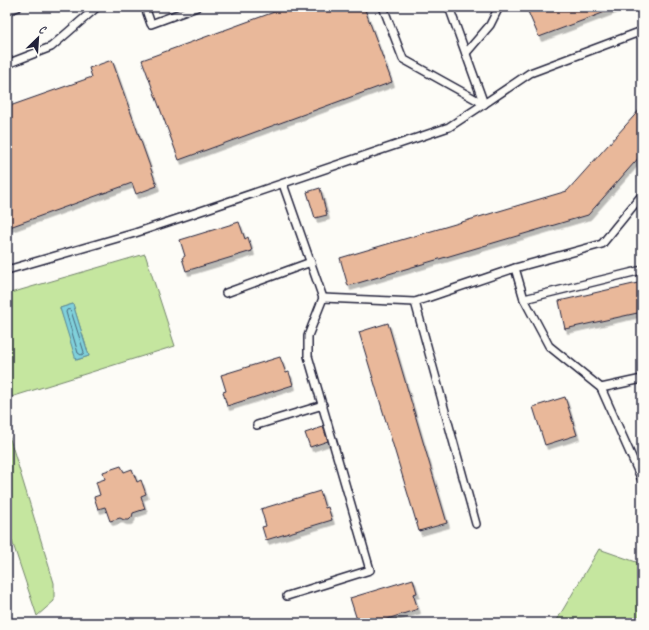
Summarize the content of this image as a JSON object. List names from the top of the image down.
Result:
{
  "north": "top right"
}
